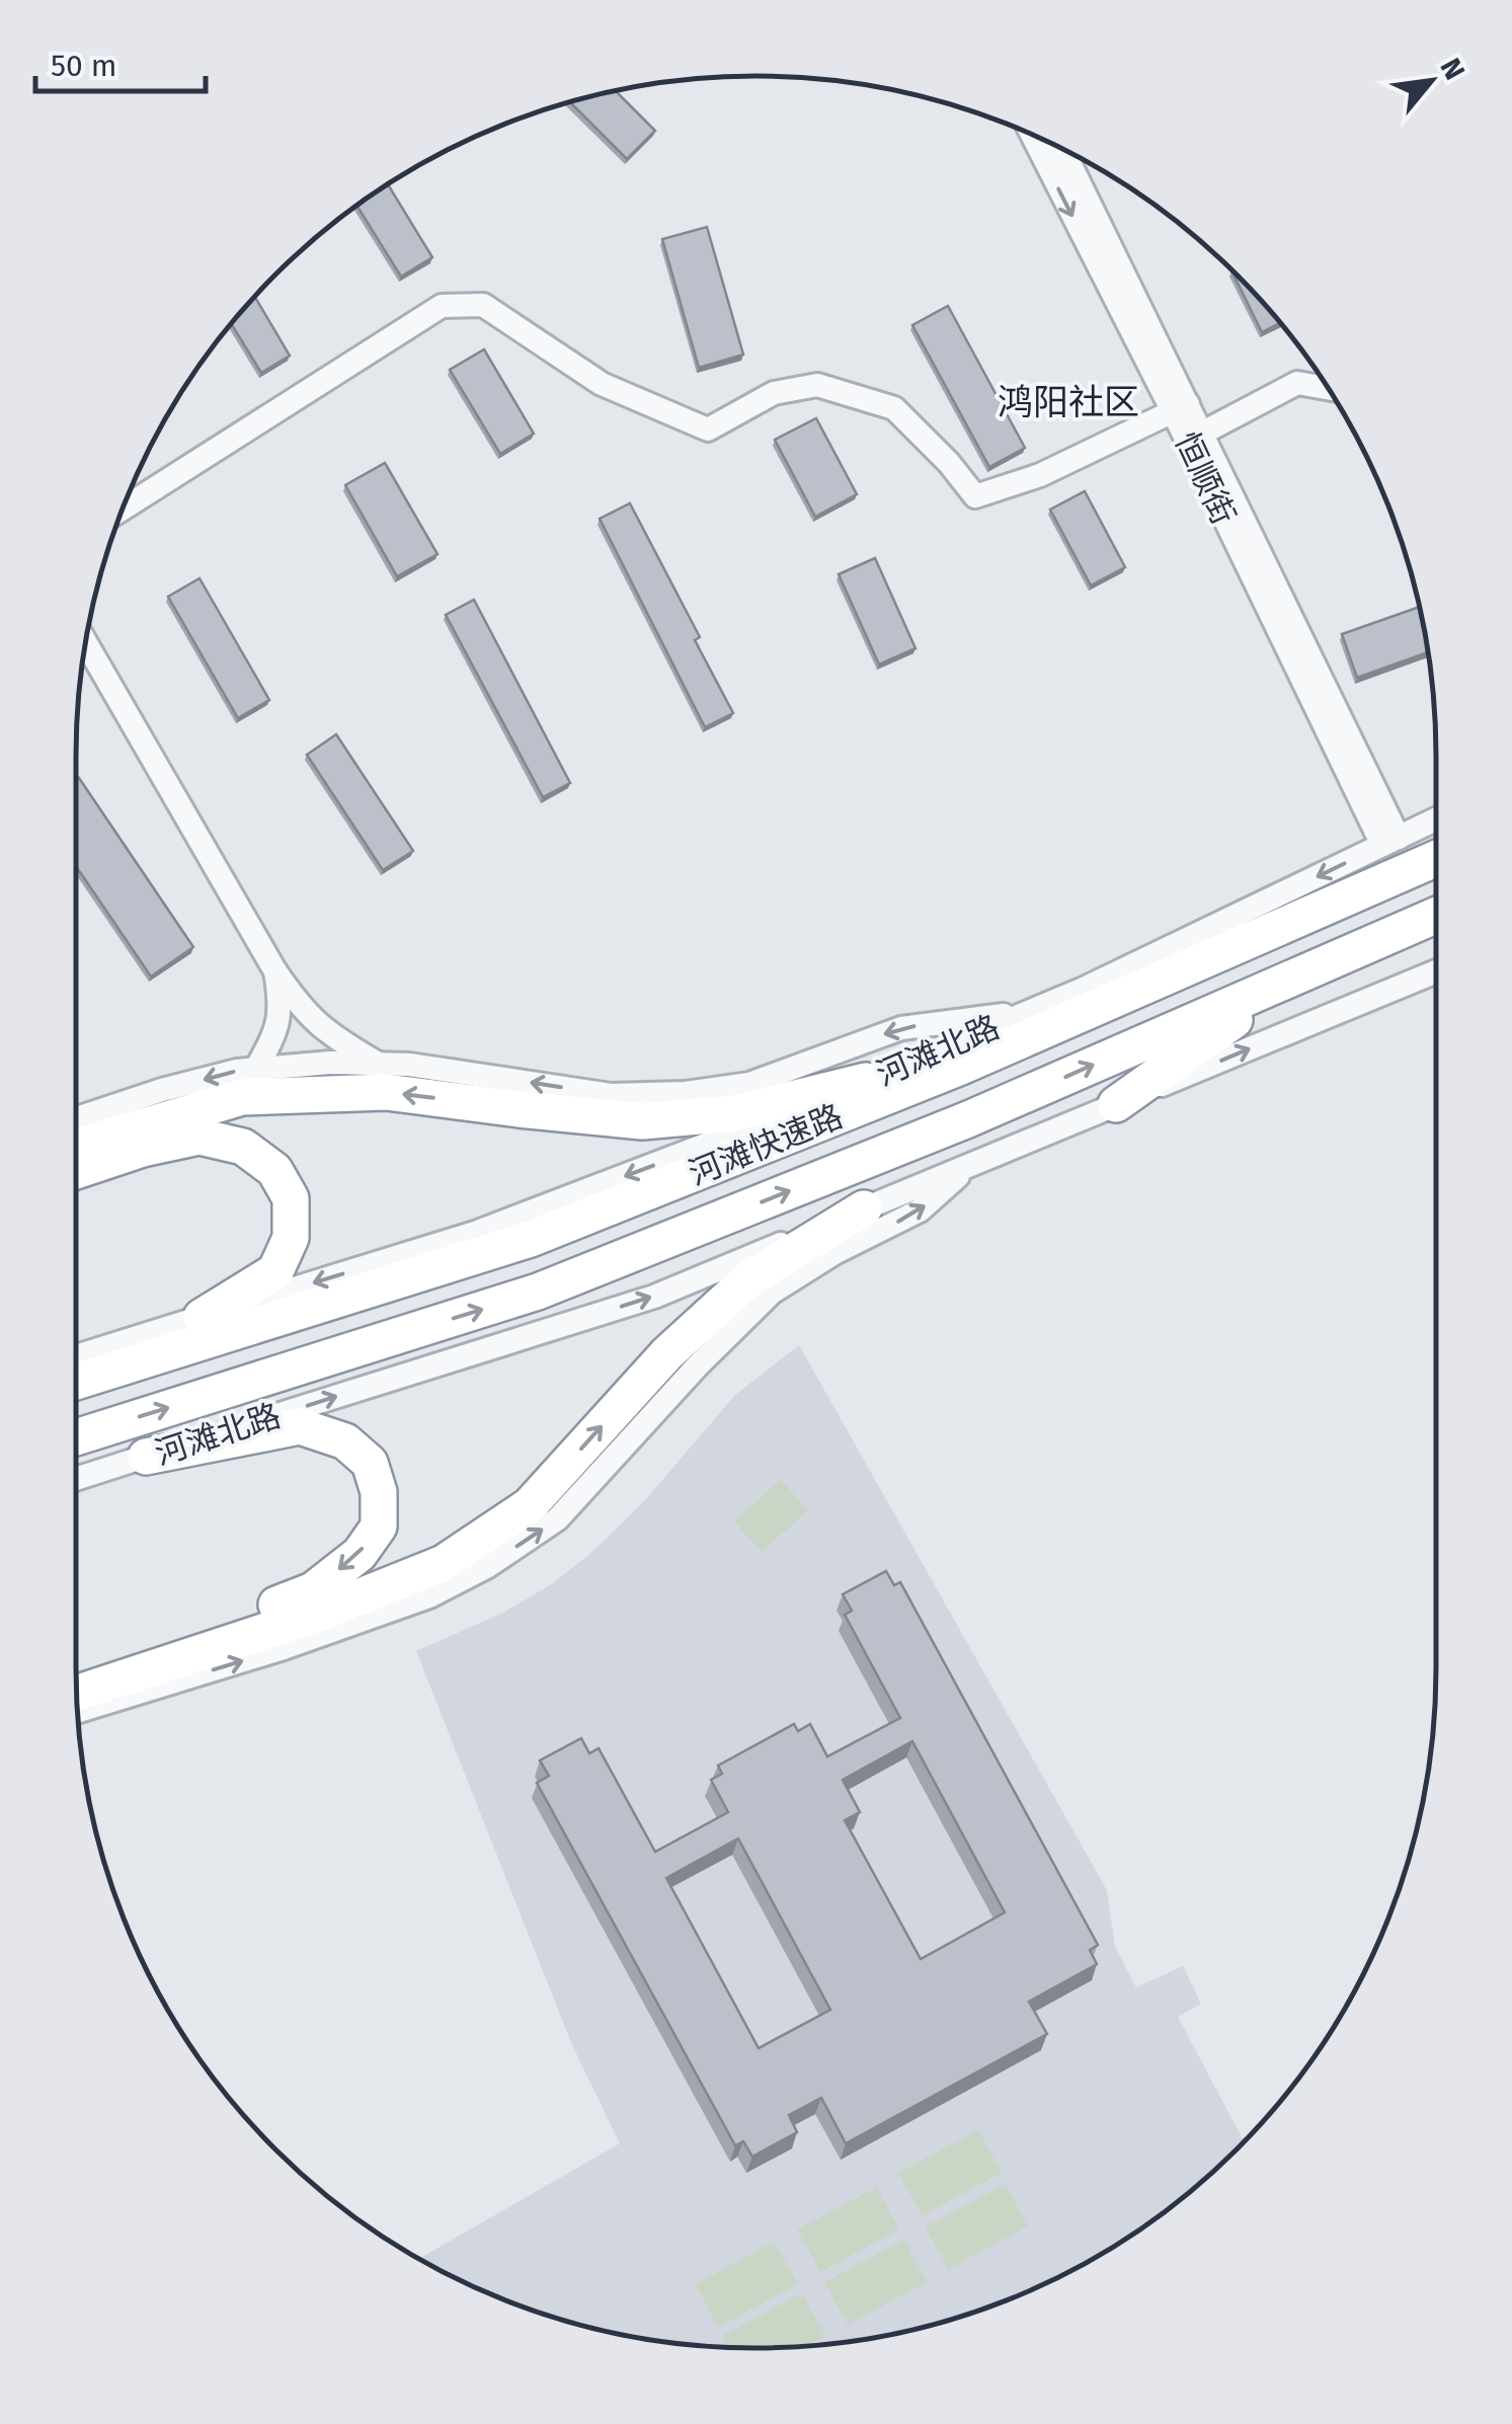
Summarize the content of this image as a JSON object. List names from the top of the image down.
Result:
{
  "streets": {
    "highway": ["河滩快速路"],
    "street": ["恒顺街", "河滩北路"]
  },
  "crossings": [
    ["恒顺街", "河滩北路"]
  ],
  "districts": ["鸿阳社区"],
  "scale_bar": "50 m",
  "north": "top right"
}
